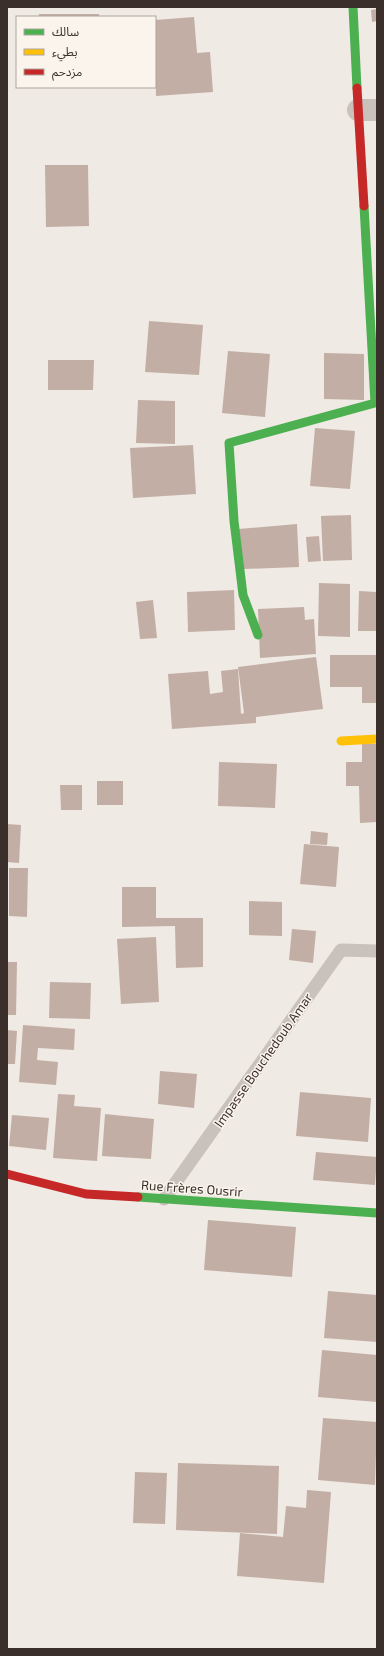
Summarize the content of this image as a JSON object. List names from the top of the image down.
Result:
{
  "streets": {
    "street": ["Rue Frères Ousrir"],
    "lane": ["Impasse Bouchedoub Amar"]
  },
  "crossings": [
    ["Impasse Bouchedoub Amar", "Rue Frères Ousrir"]
  ],
  "legend": ["سالك", "بطيء", "مزدحم"]
}
